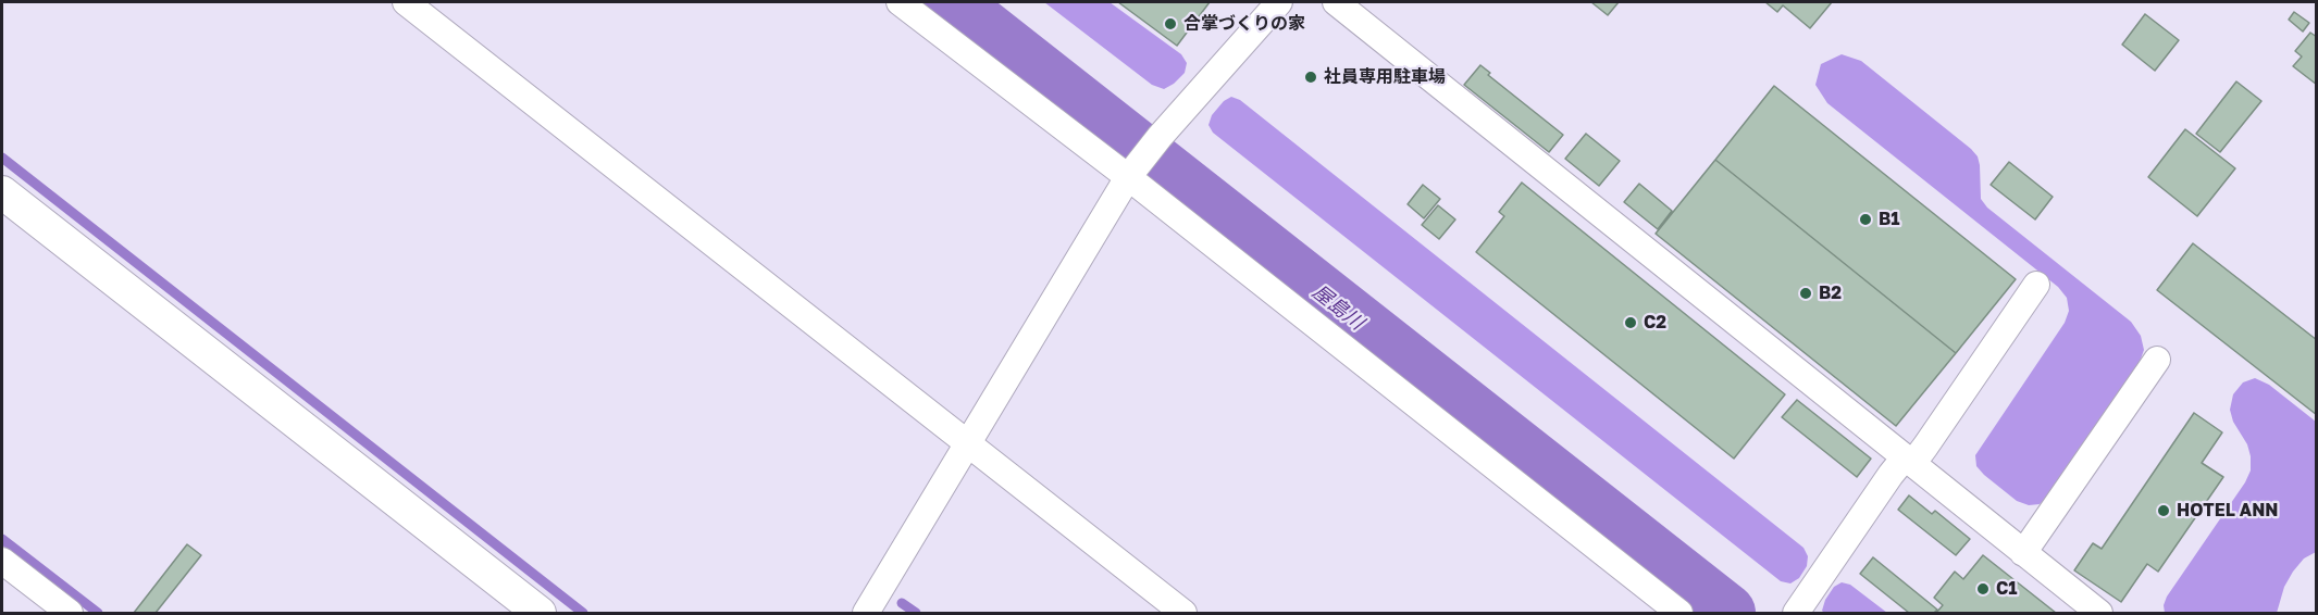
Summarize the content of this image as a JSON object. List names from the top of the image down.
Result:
{
  "water": ["屋島川"],
  "places": [
    "合掌づくりの家",
    "社員専用駐車場",
    "B1",
    "B2",
    "C2",
    "HOTEL ANN",
    "C1"
  ]
}
